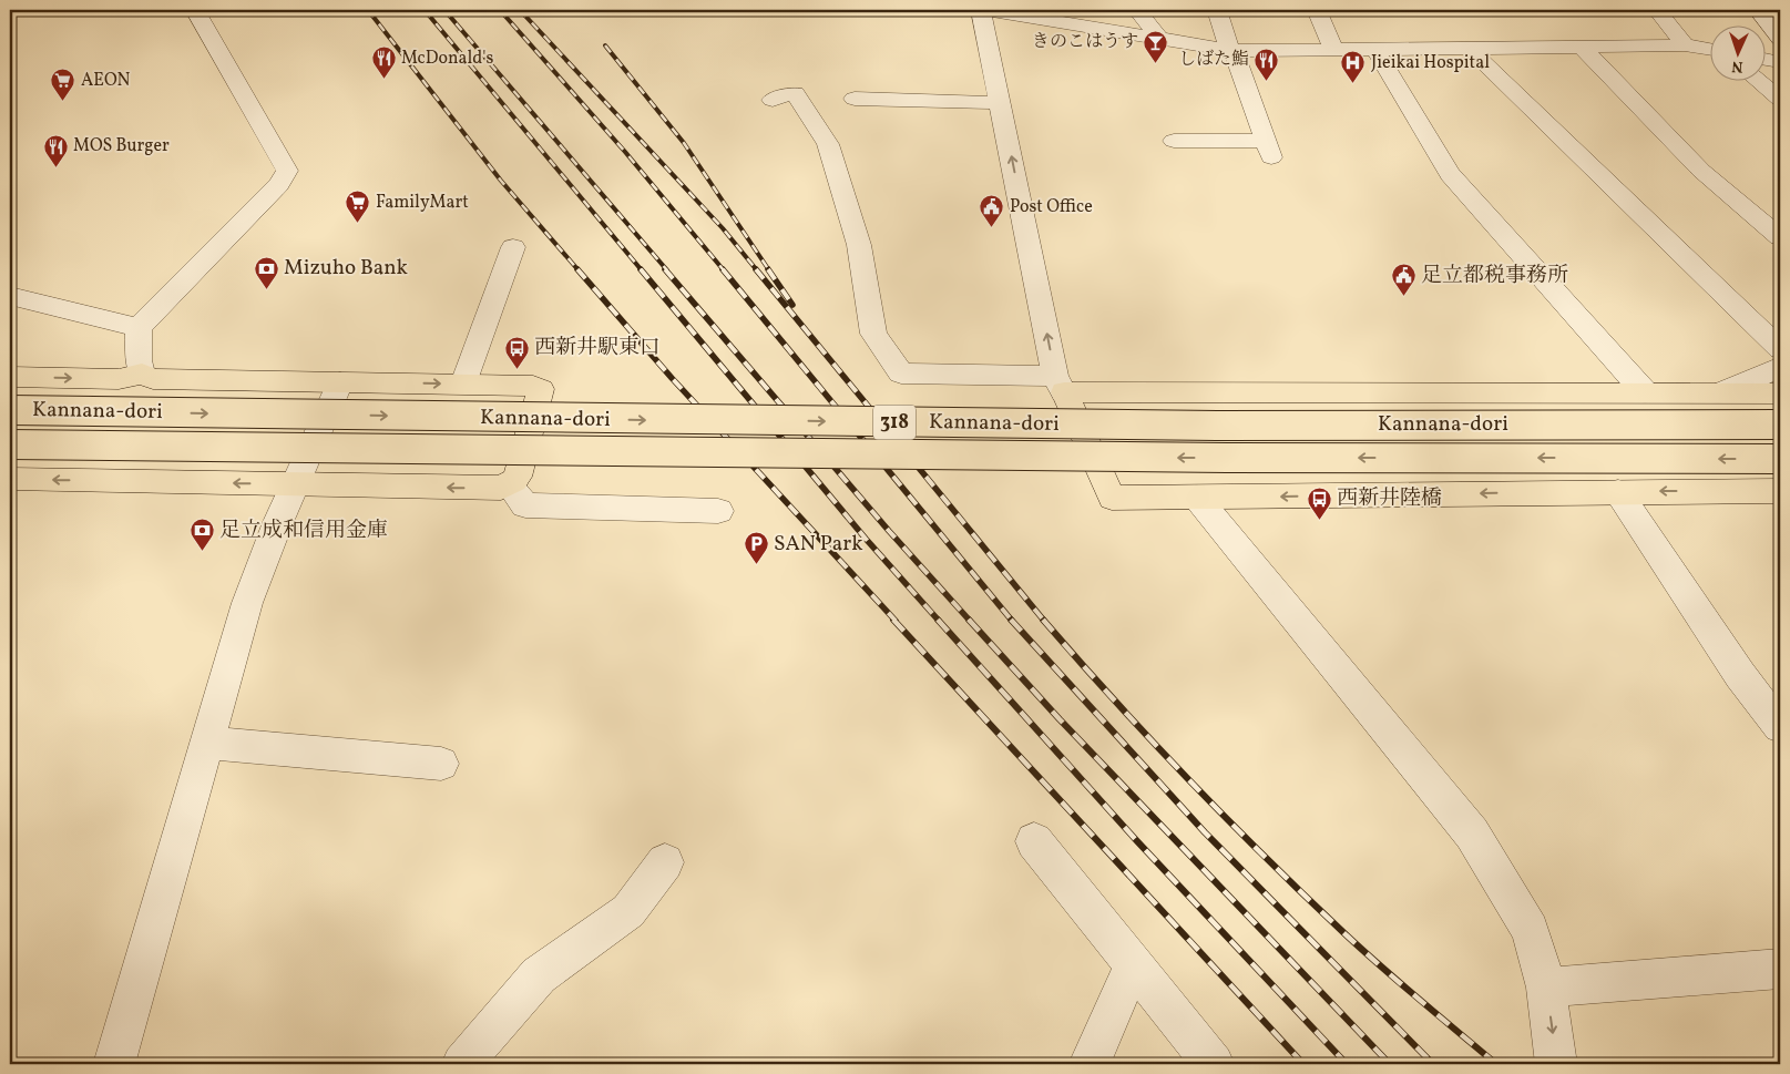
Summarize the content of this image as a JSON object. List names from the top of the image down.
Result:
{
  "streets": {
    "main road": ["Kannana-dori", "318"]
  },
  "places": {
    "bar": ["きのこはうす"],
    "restaurant": ["McDonald's", "しばた鮨", "MOS Burger"],
    "hospital": ["Jieikai Hospital"],
    "supermarket": ["AEON", "FamilyMart"],
    "public building": ["Post Office", "足立都税事務所"],
    "bank": ["Mizuho Bank", "足立成和信用金庫"],
    "bus stop": ["西新井駅東口", "西新井陸橋"],
    "parking": ["SAN Park"]
  },
  "north": "bottom"
}
